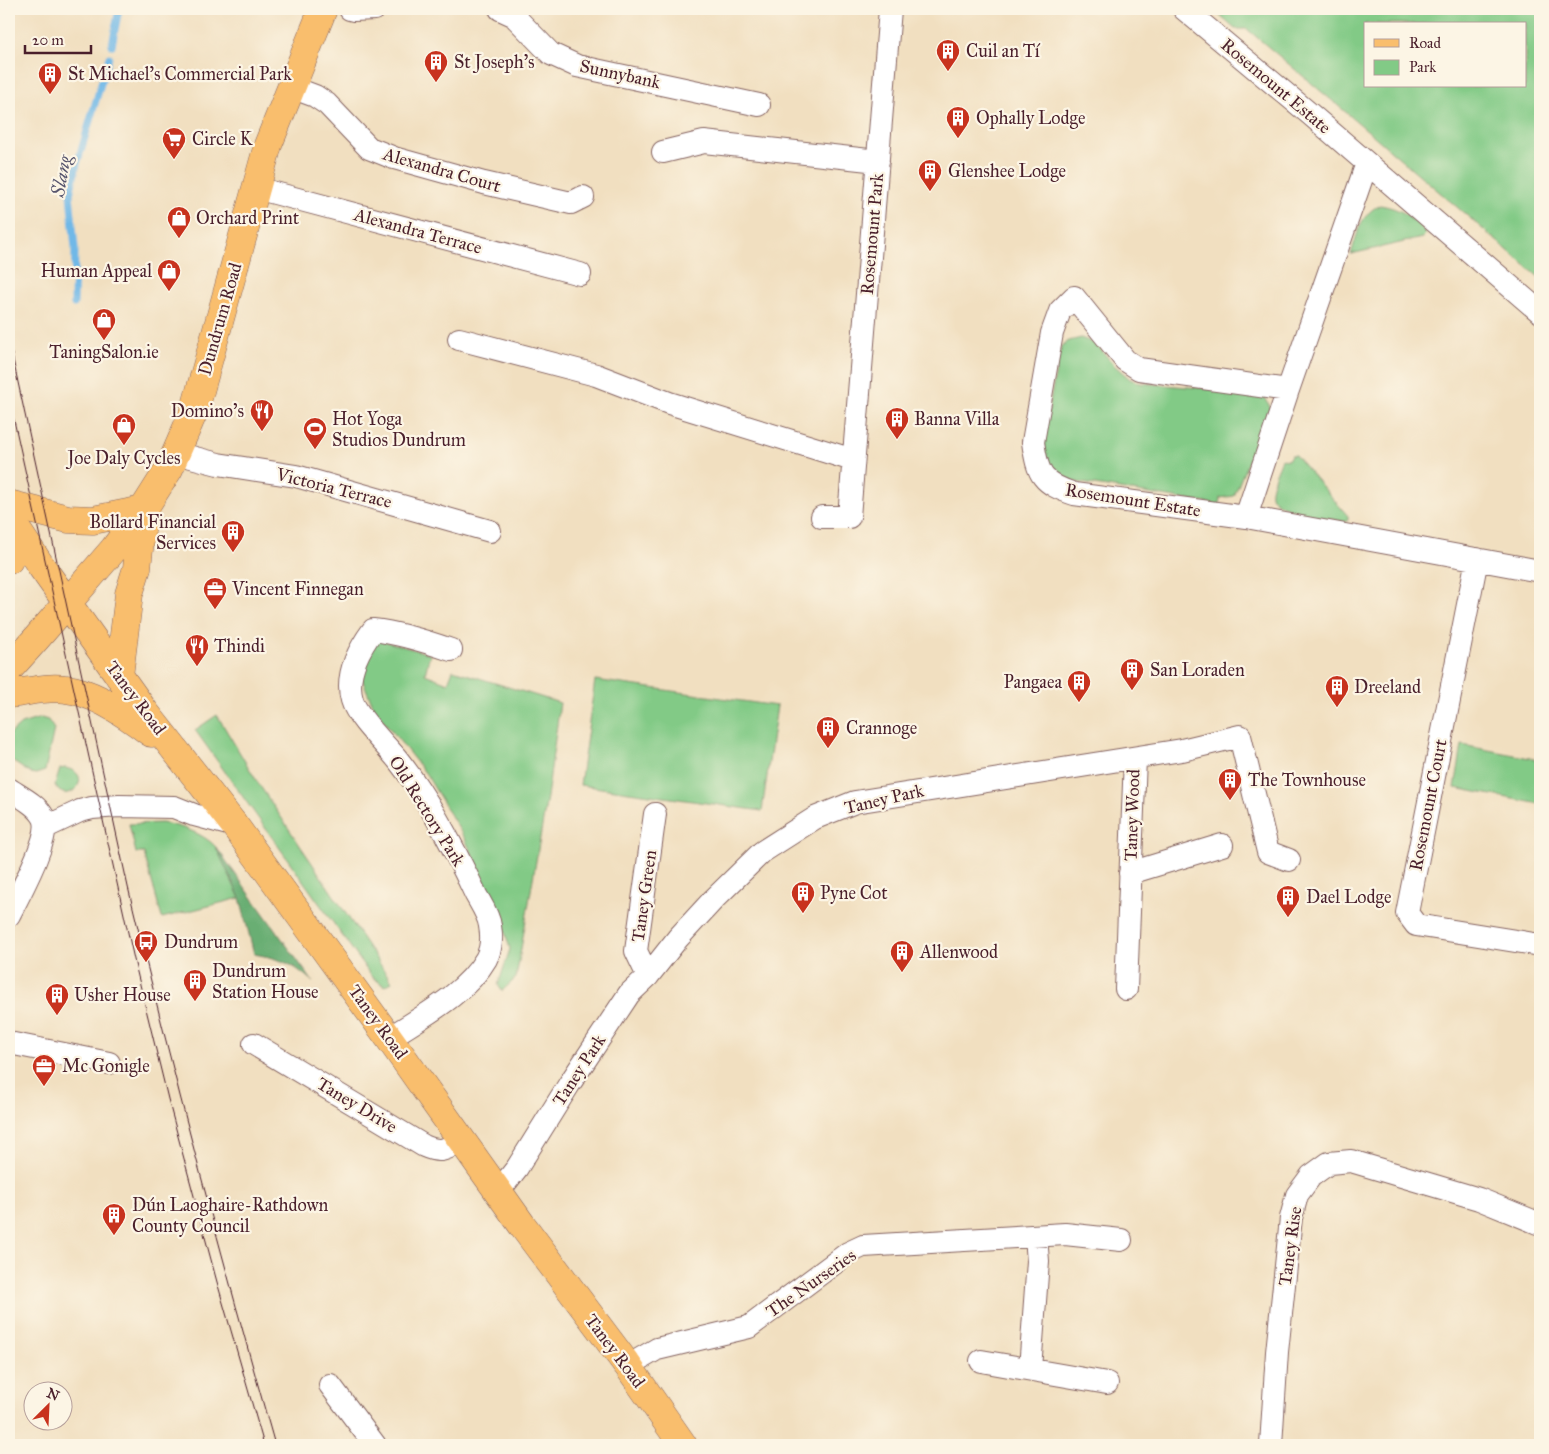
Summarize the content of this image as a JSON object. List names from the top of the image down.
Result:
{
  "streets": {
    "main road": ["Dundrum Road", "Taney Road"],
    "street": [
      "Sunnybank",
      "Rosemount Estate",
      "Alexandra Court",
      "Alexandra Terrace",
      "Rosemount Park",
      "Victoria Terrace",
      "Taney Park",
      "Rosemount Court",
      "Old Rectory Park",
      "Taney Wood",
      "Taney Green",
      "Taney Drive",
      "Taney Rise",
      "The Nurseries"
    ]
  },
  "crossings": [
    ["Rosemount Estate", "Rosemount Court"],
    ["Alexandra Court", "Dundrum Road"],
    ["Alexandra Terrace", "Dundrum Road"],
    ["Dundrum Road", "Victoria Terrace"],
    ["Dundrum Road", "Taney Road"],
    ["Taney Road", "Taney Park"],
    ["Taney Road", "Old Rectory Park"],
    ["Taney Road", "Taney Drive"],
    ["Taney Road", "The Nurseries"],
    ["Taney Park", "Taney Wood"],
    ["Taney Park", "Taney Green"]
  ],
  "water": ["Slang"],
  "places": {
    "building": [
      "Cuil an Tí",
      "St Joseph's",
      "St Michael's Commercial Park",
      "Ophally Lodge",
      "Glenshee Lodge",
      "Banna Villa",
      "Bollard Financial Services",
      "San Loraden",
      "Pangaea",
      "Dreeland",
      "Crannoge",
      "The Townhouse",
      "Pyne Cot",
      "Dael Lodge",
      "Allenwood",
      "Dundrum Station House",
      "Usher House",
      "Dún Laoghaire-Rathdown County Council"
    ],
    "supermarket": ["Circle K"],
    "shop": [
      "Orchard Print",
      "Human Appeal",
      "TaningSalon.ie",
      "Joe Daly Cycles"
    ],
    "restaurant": ["Domino's", "Thindi"],
    "sports": ["Hot Yoga Studios Dundrum"],
    "office": ["Vincent Finnegan", "Mc Gonigle"],
    "bus stop": ["Dundrum"]
  },
  "legend": ["Road", "Park"],
  "scale_bar": "20 m",
  "north": "top right"
}
